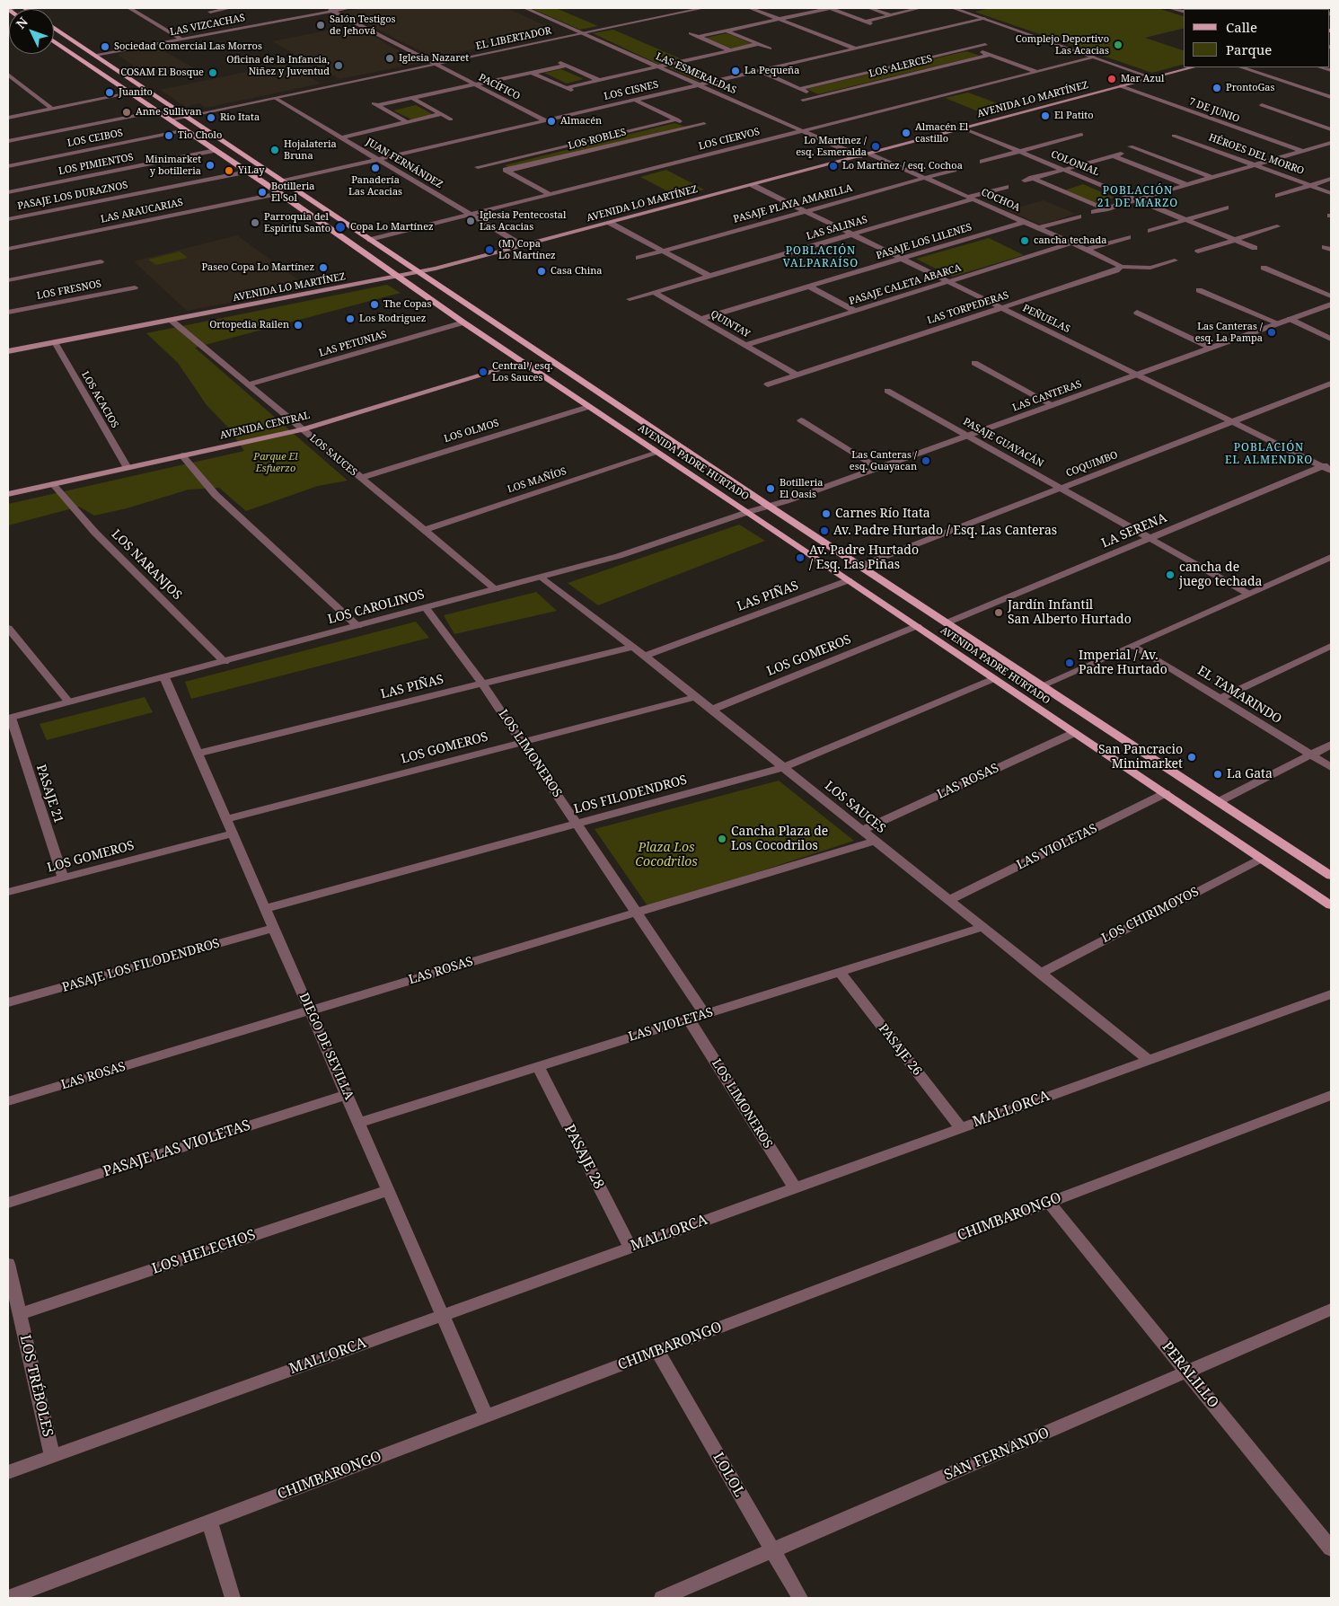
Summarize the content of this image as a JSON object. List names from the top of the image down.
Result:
{
  "streets": {
    "main road": ["AVENIDA LO MARTÍNEZ", "AVENIDA CENTRAL", "AVENIDA PADRE HURTADO"],
    "street": [
      "LAS VIZCACHAS",
      "EL LIBERTADOR",
      "LOS ALERCES",
      "LAS ESMERALDAS",
      "PACÍFICO",
      "LOS CISNES",
      "7 DE JUNIO",
      "LOS CEIBOS",
      "LOS ROBLES",
      "LOS CIERVOS",
      "HÉROES DEL MORRO",
      "JUAN FERNÁNDEZ",
      "COLONIAL",
      "LOS PIMIENTOS",
      "PASAJE LOS DURAZNOS",
      "COCHOA",
      "PASAJE PLAYA AMARILLA",
      "LAS ARAUCARIAS",
      "LAS SALINAS",
      "PASAJE LOS LILENES",
      "PASAJE CALETA ABARCA",
      "LOS FRESNOS",
      "LAS TORPEDERAS",
      "PEÑUELAS",
      "QUINTAY",
      "LAS PETUNIAS",
      "LAS CANTERAS",
      "LOS ACACIOS",
      "LOS OLMOS",
      "PASAJE GUAYACÁN",
      "LOS SAUCES",
      "COQUIMBO",
      "LOS MAÑÍOS",
      "LA SERENA",
      "LOS NARANJOS",
      "LAS PIÑAS",
      "LOS CAROLINOS",
      "LOS GOMEROS",
      "EL TAMARINDO",
      "LOS LIMONEROS",
      "LAS ROSAS",
      "PASAJE 21",
      "LOS FILODENDROS",
      "LAS VIOLETAS",
      "LOS CHIRIMOYOS",
      "PASAJE LOS FILODENDROS",
      "DIEGO DE SEVILLA",
      "PASAJE 26",
      "MALLORCA",
      "PASAJE LAS VIOLETAS",
      "PASAJE 28",
      "CHIMBARONGO",
      "LOS HELECHOS",
      "PERALILLO",
      "LOS TRÉBOLES",
      "SAN FERNANDO",
      "LOLOL"
    ]
  },
  "crossings": [
    ["LAS VIZCACHAS", "PACÍFICO"],
    ["LAS VIZCACHAS", "AVENIDA PADRE HURTADO"],
    ["EL LIBERTADOR", "LAS ESMERALDAS"],
    ["EL LIBERTADOR", "PACÍFICO"],
    ["EL LIBERTADOR", "JUAN FERNÁNDEZ"],
    ["EL LIBERTADOR", "AVENIDA PADRE HURTADO"],
    ["LAS ESMERALDAS", "LOS CISNES"],
    ["LAS ESMERALDAS", "AVENIDA LO MARTÍNEZ"],
    ["LAS ESMERALDAS", "LOS CIERVOS"],
    ["PACÍFICO", "LOS CISNES"],
    ["LOS CISNES", "JUAN FERNÁNDEZ"],
    ["LOS CISNES", "AVENIDA PADRE HURTADO"],
    ["AVENIDA LO MARTÍNEZ", "7 DE JUNIO"],
    ["AVENIDA LO MARTÍNEZ", "JUAN FERNÁNDEZ"],
    ["AVENIDA LO MARTÍNEZ", "COLONIAL"],
    ["AVENIDA LO MARTÍNEZ", "COCHOA"],
    ["AVENIDA LO MARTÍNEZ", "PEÑUELAS"],
    ["AVENIDA LO MARTÍNEZ", "LOS ACACIOS"],
    ["AVENIDA LO MARTÍNEZ", "LOS SAUCES"],
    ["AVENIDA LO MARTÍNEZ", "AVENIDA PADRE HURTADO"],
    ["LOS CEIBOS", "AVENIDA PADRE HURTADO"],
    ["LOS CIERVOS", "JUAN FERNÁNDEZ"],
    ["LOS CIERVOS", "AVENIDA PADRE HURTADO"],
    ["LOS PIMIENTOS", "AVENIDA PADRE HURTADO"],
    ["PASAJE LOS DURAZNOS", "AVENIDA PADRE HURTADO"],
    ["COCHOA", "PASAJE PLAYA AMARILLA"],
    ["COCHOA", "LAS SALINAS"],
    ["COCHOA", "PASAJE LOS LILENES"],
    ["COCHOA", "PASAJE CALETA ABARCA"],
    ["COCHOA", "LAS TORPEDERAS"],
    ["PASAJE PLAYA AMARILLA", "PEÑUELAS"],
    ["LAS ARAUCARIAS", "AVENIDA PADRE HURTADO"],
    ["LAS SALINAS", "PEÑUELAS"],
    ["LAS SALINAS", "QUINTAY"],
    ["PASAJE LOS LILENES", "PEÑUELAS"],
    ["PASAJE LOS LILENES", "QUINTAY"],
    ["PASAJE CALETA ABARCA", "PEÑUELAS"],
    ["PASAJE CALETA ABARCA", "QUINTAY"],
    ["LAS TORPEDERAS", "PEÑUELAS"],
    ["LAS TORPEDERAS", "QUINTAY"],
    ["PEÑUELAS", "LAS CANTERAS"],
    ["PEÑUELAS", "COQUIMBO"],
    ["PEÑUELAS", "LA SERENA"],
    ["LAS PETUNIAS", "LOS SAUCES"],
    ["LAS PETUNIAS", "AVENIDA PADRE HURTADO"],
    ["LAS CANTERAS", "PASAJE GUAYACÁN"],
    ["LAS CANTERAS", "AVENIDA PADRE HURTADO"],
    ["LAS CANTERAS", "LOS CAROLINOS"],
    ["LOS ACACIOS", "AVENIDA CENTRAL"],
    ["AVENIDA CENTRAL", "LOS SAUCES"],
    ["AVENIDA CENTRAL", "AVENIDA PADRE HURTADO"],
    ["AVENIDA CENTRAL", "LOS NARANJOS"],
    ["LOS OLMOS", "LOS SAUCES"],
    ["LOS OLMOS", "AVENIDA PADRE HURTADO"],
    ["PASAJE GUAYACÁN", "COQUIMBO"],
    ["PASAJE GUAYACÁN", "LA SERENA"],
    ["LOS SAUCES", "LOS MAÑÍOS"],
    ["LOS SAUCES", "LAS PIÑAS"],
    ["LOS SAUCES", "LOS CAROLINOS"],
    ["LOS SAUCES", "LOS GOMEROS"],
    ["LOS SAUCES", "LAS ROSAS"],
    ["LOS SAUCES", "LOS FILODENDROS"],
    ["LOS SAUCES", "LAS VIOLETAS"],
    ["LOS SAUCES", "LOS CHIRIMOYOS"],
    ["LOS SAUCES", "MALLORCA"],
    ["AVENIDA PADRE HURTADO", "COQUIMBO"],
    ["AVENIDA PADRE HURTADO", "LOS MAÑÍOS"],
    ["AVENIDA PADRE HURTADO", "LA SERENA"],
    ["AVENIDA PADRE HURTADO", "LAS PIÑAS"],
    ["AVENIDA PADRE HURTADO", "LOS CAROLINOS"],
    ["AVENIDA PADRE HURTADO", "LOS GOMEROS"],
    ["AVENIDA PADRE HURTADO", "LAS ROSAS"],
    ["AVENIDA PADRE HURTADO", "LOS FILODENDROS"],
    ["AVENIDA PADRE HURTADO", "LAS VIOLETAS"],
    ["AVENIDA PADRE HURTADO", "LOS CHIRIMOYOS"],
    ["LOS NARANJOS", "LOS CAROLINOS"],
    ["LAS PIÑAS", "LOS LIMONEROS"],
    ["LAS PIÑAS", "DIEGO DE SEVILLA"],
    ["LOS CAROLINOS", "LOS LIMONEROS"],
    ["LOS CAROLINOS", "PASAJE 21"],
    ["LOS CAROLINOS", "DIEGO DE SEVILLA"],
    ["LOS GOMEROS", "LOS LIMONEROS"],
    ["LOS GOMEROS", "PASAJE 21"],
    ["LOS GOMEROS", "DIEGO DE SEVILLA"],
    ["LOS LIMONEROS", "LAS ROSAS"],
    ["LOS LIMONEROS", "LOS FILODENDROS"],
    ["LOS LIMONEROS", "LAS VIOLETAS"],
    ["LOS LIMONEROS", "MALLORCA"],
    ["LAS ROSAS", "DIEGO DE SEVILLA"],
    ["LOS FILODENDROS", "DIEGO DE SEVILLA"],
    ["LAS VIOLETAS", "DIEGO DE SEVILLA"],
    ["LAS VIOLETAS", "PASAJE 26"],
    ["LAS VIOLETAS", "PASAJE 28"],
    ["PASAJE LOS FILODENDROS", "DIEGO DE SEVILLA"],
    ["DIEGO DE SEVILLA", "MALLORCA"],
    ["DIEGO DE SEVILLA", "PASAJE LAS VIOLETAS"],
    ["DIEGO DE SEVILLA", "CHIMBARONGO"],
    ["DIEGO DE SEVILLA", "LOS HELECHOS"],
    ["PASAJE 26", "MALLORCA"],
    ["MALLORCA", "PASAJE 28"],
    ["MALLORCA", "LOS TRÉBOLES"],
    ["CHIMBARONGO", "PERALILLO"],
    ["CHIMBARONGO", "LOLOL"],
    ["LOS HELECHOS", "LOS TRÉBOLES"],
    ["PERALILLO", "SAN FERNANDO"],
    ["SAN FERNANDO", "LOLOL"]
  ],
  "districts": ["POBLACIÓN 21 DE MARZO", "POBLACIÓN VALPARAÍSO", "POBLACIÓN EL ALMENDRO"],
  "parks": ["Parque El Esfuerzo", "Plaza Los Cocodrilos"],
  "places": [
    "Salón Testigos de Jehová",
    "Complejo Deportivo Las Acacias",
    "Sociedad Comercial Las Morros",
    "Iglesia Nazaret",
    "Oficina de la Infancia, Niñez y Juventud",
    "La Pequeña",
    "COSAM El Bosque",
    "Mar Azul",
    "ProntoGas",
    "Juanito",
    "Anne Sullivan",
    "El Patito",
    "Rio Itata",
    "Almacén",
    "Almacén El castillo",
    "Tio Cholo",
    "Lo Martínez / esq. Esmeralda",
    "Hojalateria Bruna",
    "Minimarket y botilleria",
    "Lo Martínez / esq. Cochoa",
    "Panadería Las Acacias",
    "YiLay",
    "Botilleria El Sol",
    "Iglesia Pentecostal Las Acacias",
    "Parroquia del Espíritu Santo",
    "Copa Lo Martínez",
    "cancha techada",
    "(M) Copa Lo Martínez",
    "Paseo Copa Lo Martínez",
    "Casa China",
    "The Copas",
    "Los Rodriguez",
    "Ortopedia Railen",
    "Las Canteras / esq. La Pampa",
    "Central / esq. Los Sauces",
    "Las Canteras / esq. Guayacan",
    "Botilleria El Oasis",
    "Carnes Río Itata",
    "Av. Padre Hurtado / Esq. Las Canteras",
    "Av. Padre Hurtado / Esq. Las Piñas",
    "cancha de juego techada",
    "Jardín Infantil San Alberto Hurtado",
    "Imperial / Av. Padre Hurtado",
    "San Pancracio Minimarket",
    "La Gata",
    "Cancha Plaza de Los Cocodrilos"
  ],
  "legend": ["Calle", "Parque"],
  "north": "top left"
}
